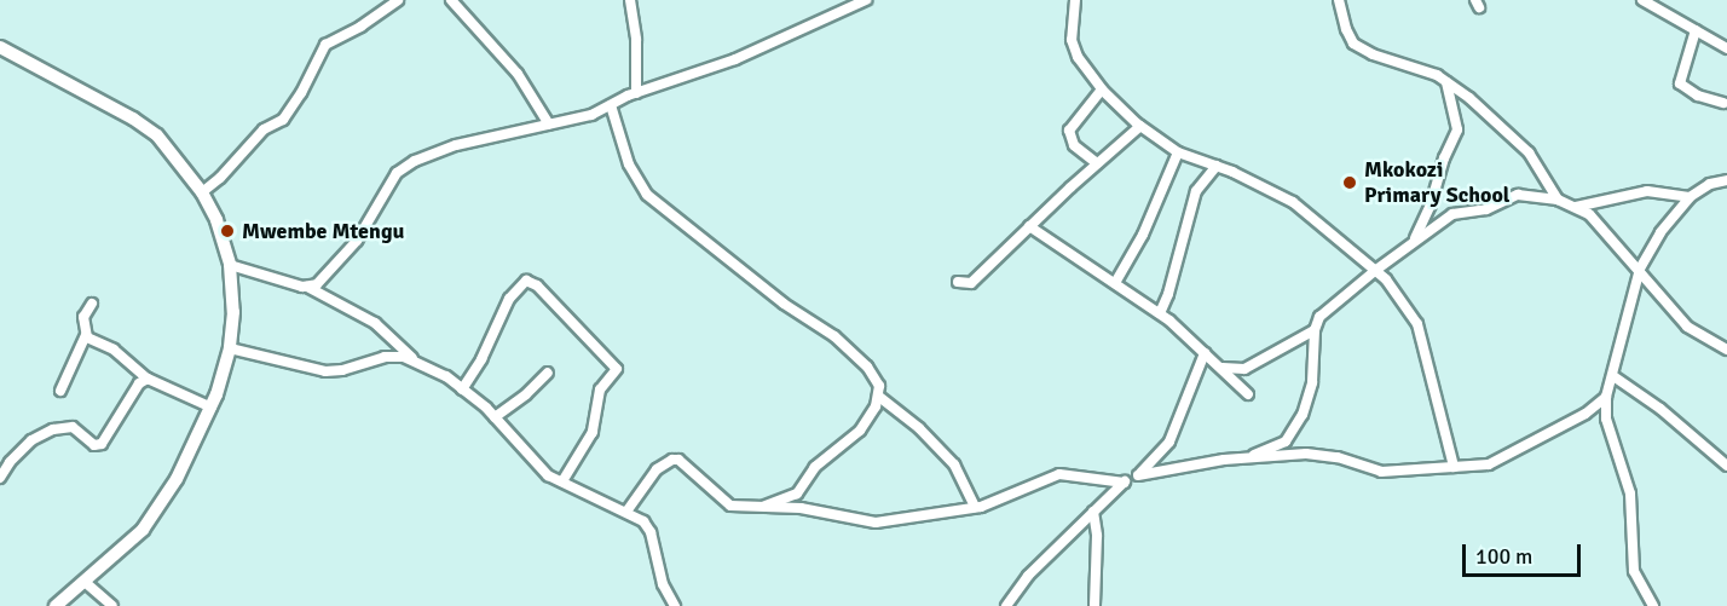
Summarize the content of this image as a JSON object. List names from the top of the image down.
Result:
{
  "places": ["Mkokozi Primary School", "Mwembe Mtengu"],
  "scale_bar": "100 m"
}
